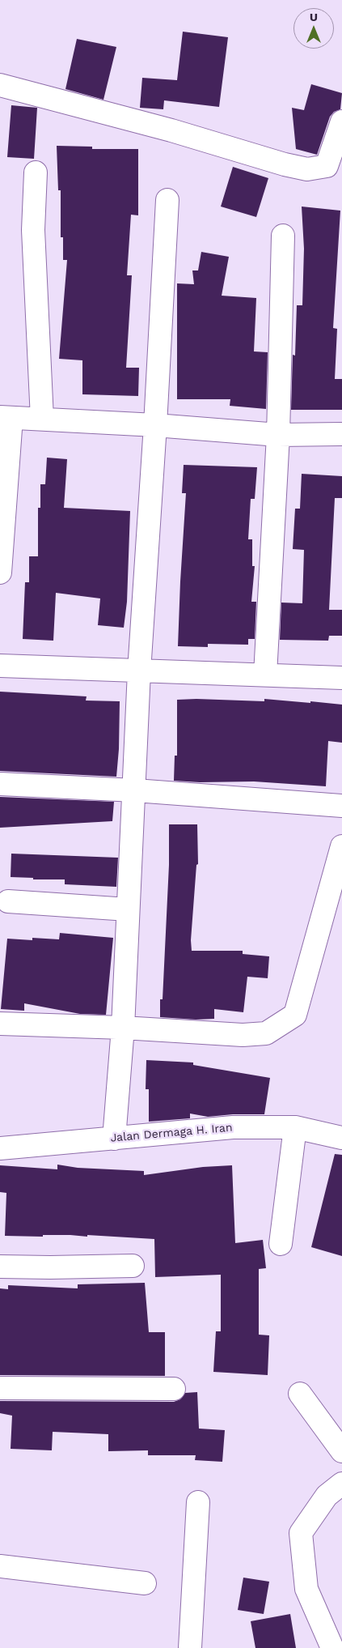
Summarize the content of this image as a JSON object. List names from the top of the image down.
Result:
{
  "streets": {
    "street": ["Jalan Dermaga H. Iran"]
  },
  "north": "top"
}
